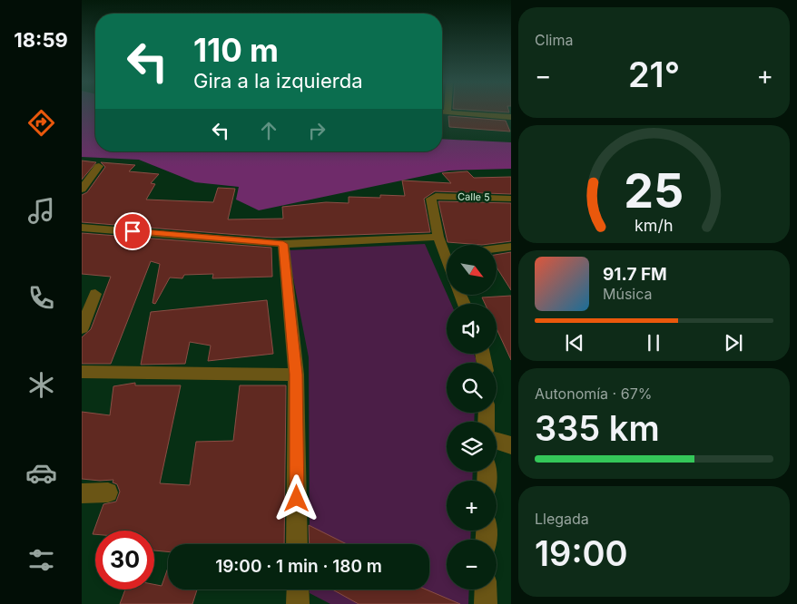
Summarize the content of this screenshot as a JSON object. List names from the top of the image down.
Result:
{
  "streets": {
    "street": ["Calle 5"]
  },
  "north": "bottom right",
  "page": {
    "tabs": "18:59",
    "tile": [
      "Clima",
      ["Autonomía · 67%", "335 km"],
      ["Llegada", "19:00"]
    ],
    "turn": ["110 m", "Gira a la izquierda"],
    "heat": ["−", "21°", "+"],
    "map_buttons": ["+", "−"],
    "song": ["91.7 FM", "Música"],
    "limit": "30",
    "trip": "19:00 · 1 min · 180 m",
    "gauge": ["25", "km/h"]
  }
}
